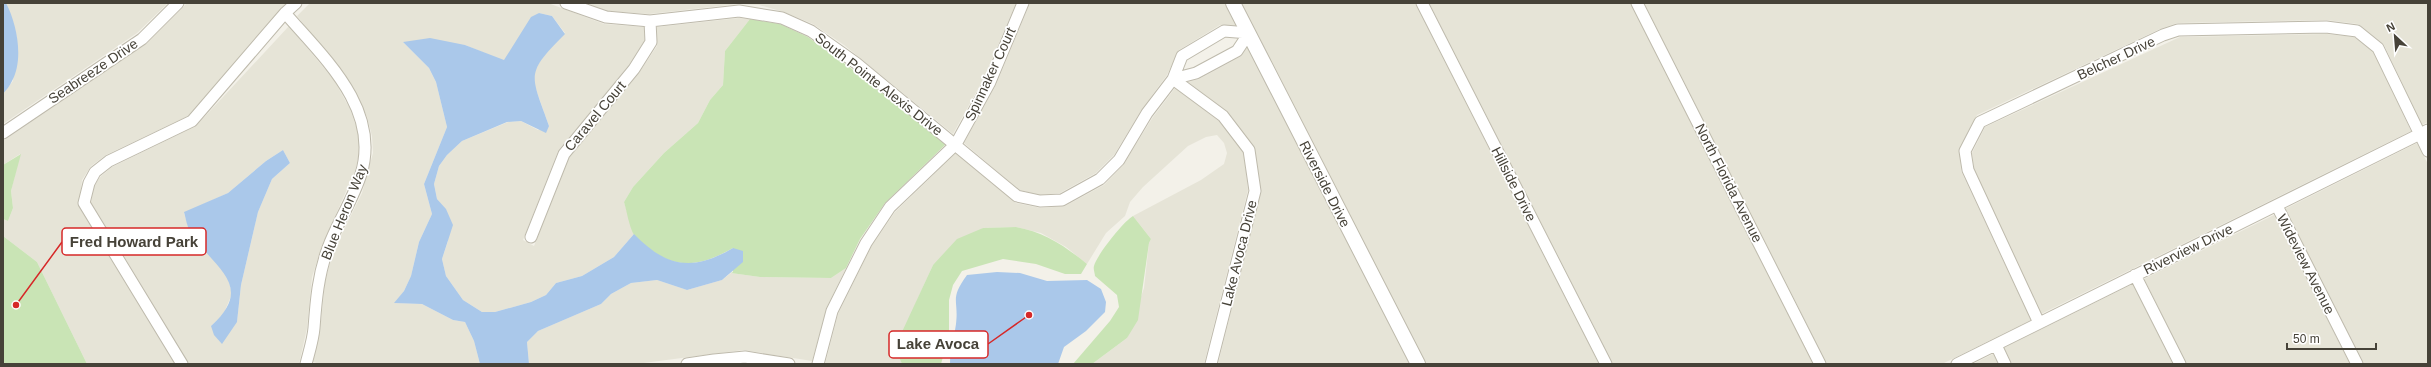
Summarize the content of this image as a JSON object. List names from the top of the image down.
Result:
{
  "streets": {
    "street": [
      "Belcher Drive",
      "Seabreeze Drive",
      "Spinnaker Court",
      "South Pointe Alexis Drive",
      "Caravel Court",
      "North Florida Avenue",
      "Riverside Drive",
      "Hillside Drive",
      "Blue Heron Way",
      "Riverview Drive",
      "Lake Avoca Drive",
      "Wideview Avenue"
    ]
  },
  "crossings": [
    ["Belcher Drive", "Riverview Drive"],
    ["Spinnaker Court", "South Pointe Alexis Drive"],
    ["South Pointe Alexis Drive", "Caravel Court"],
    ["South Pointe Alexis Drive", "Riverside Drive"],
    ["South Pointe Alexis Drive", "Lake Avoca Drive"],
    ["Riverview Drive", "Wideview Avenue"]
  ],
  "places": ["Fred Howard Park", "Lake Avoca"],
  "scale_bar": "50 m",
  "north": "top left"
}
